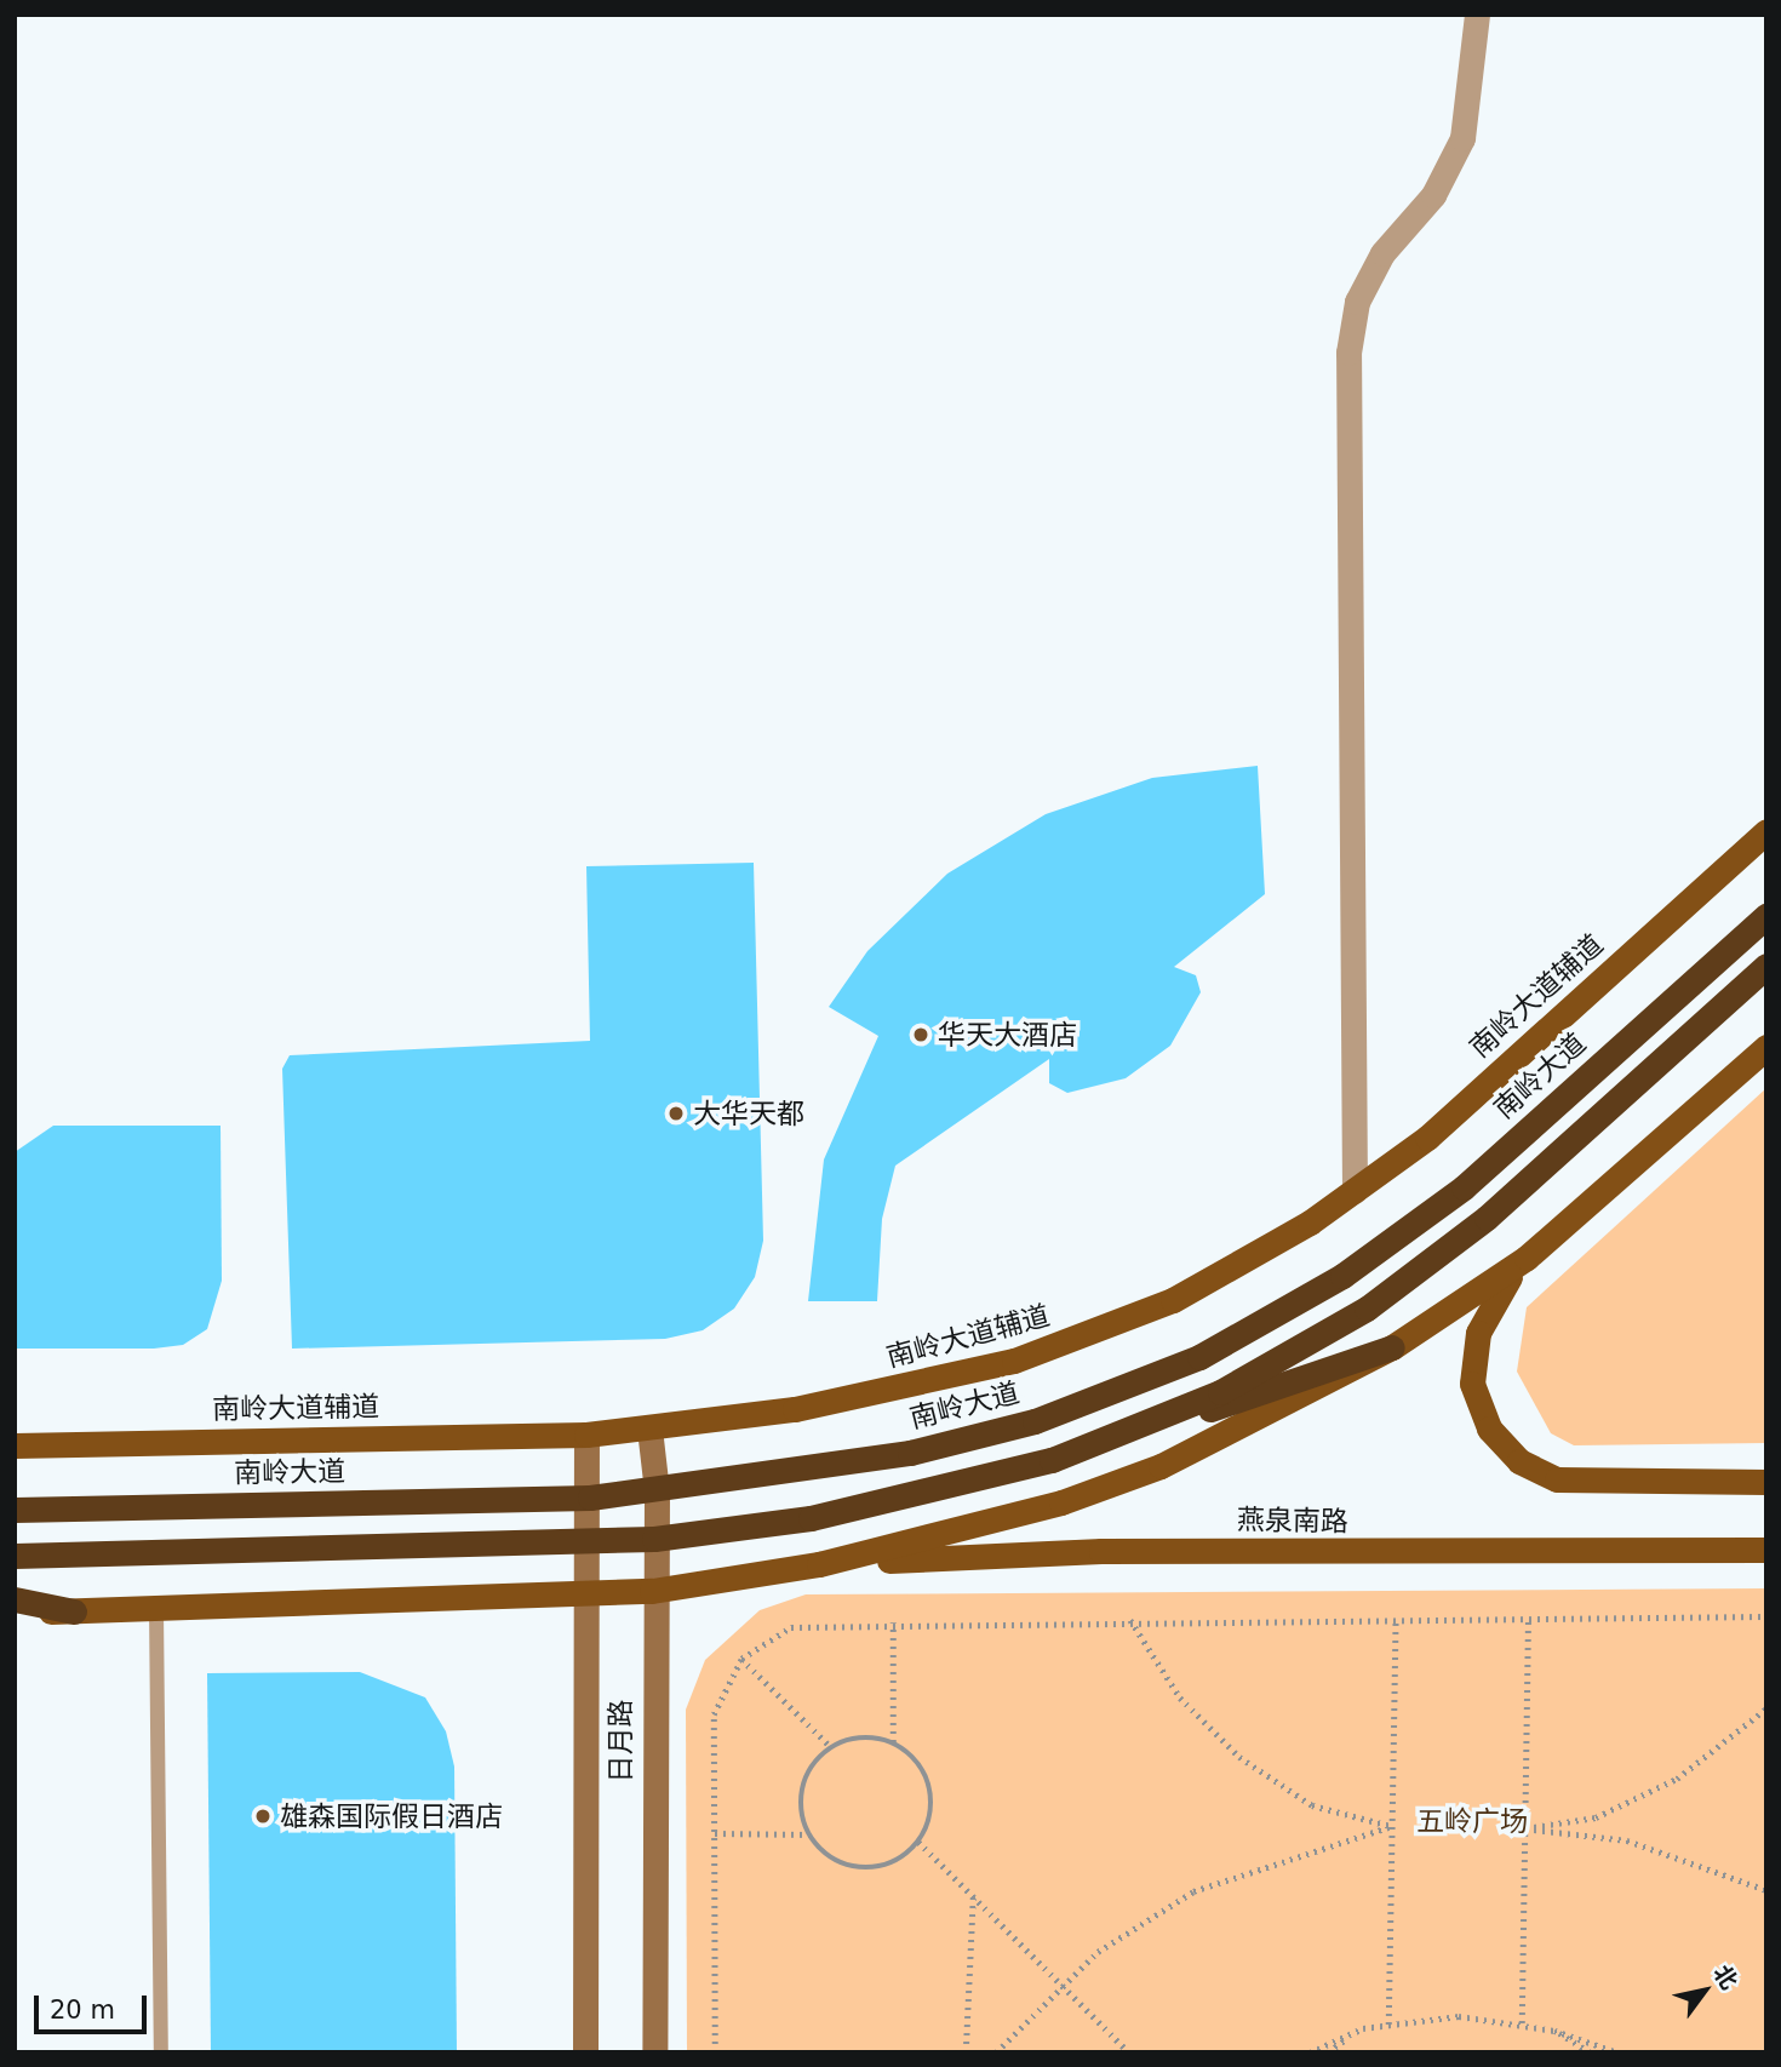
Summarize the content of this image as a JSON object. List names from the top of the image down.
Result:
{
  "streets": {
    "highway": ["南岭大道"],
    "main road": ["南岭大道辅道", "燕泉南路", "日月路"]
  },
  "crossings": [
    ["南岭大道辅道", "日月路"],
    ["南岭大道", "日月路"]
  ],
  "parks": ["五岭广场"],
  "places": ["华天大酒店", "大华天都", "雄森国际假日酒店"],
  "scale_bar": "20 m",
  "north": "top right"
}
